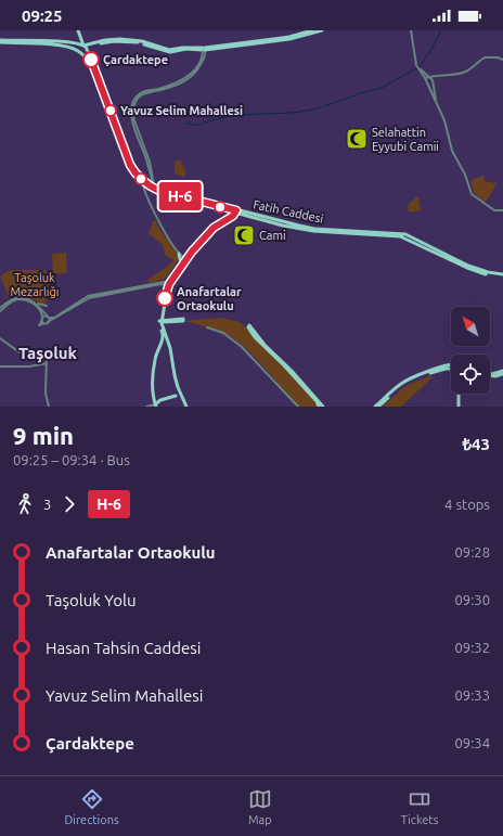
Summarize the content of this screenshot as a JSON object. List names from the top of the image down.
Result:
{
  "districts": ["Taşoluk"],
  "parks": ["Taşoluk Mezarlığı"],
  "places": {
    "other": ["Çardaktepe", "Yavuz Selim Mahallesi", "Anafartalar Ortaokulu"],
    "mosque": ["Selahattin Eyyubi Camii", "Cami"]
  },
  "lines": ["bus line H-6"],
  "north": "top left",
  "page": {
    "status": "09:25",
    "on_map": "H-6",
    "heading": ["9 min", "09:25 – 09:34 · Bus", "₺43"],
    "legs": ["3", "H-6", "4 stops"],
    "list": [
      {
        "name": "Anafartalar Ortaokulu",
        "value": "09:28"
      },
      {
        "name": "Taşoluk Yolu",
        "value": "09:30"
      },
      {
        "name": "Hasan Tahsin Caddesi",
        "value": "09:32"
      },
      {
        "name": "Yavuz Selim Mahallesi",
        "value": "09:33"
      },
      {
        "name": "Çardaktepe",
        "value": "09:34"
      }
    ],
    "tabs": ["Directions", "Map", "Tickets"]
  }
}
